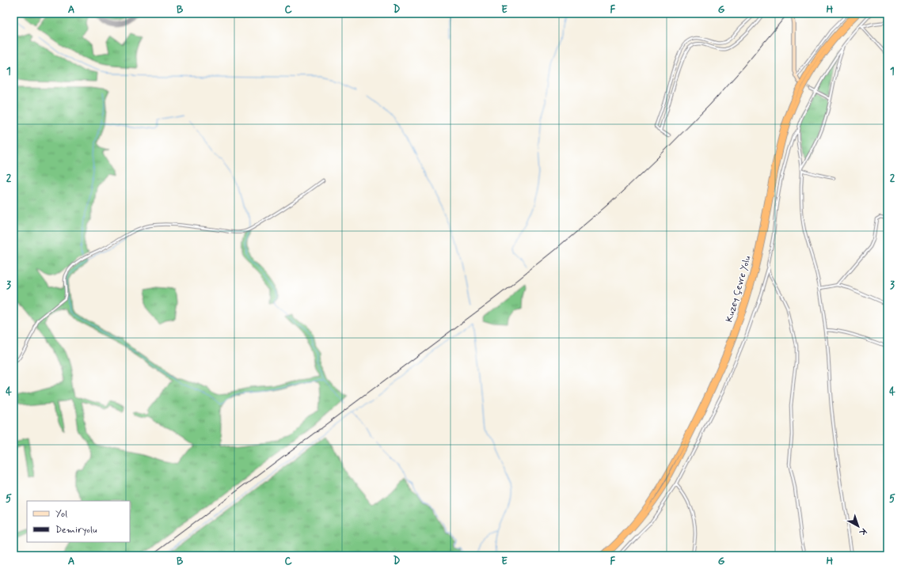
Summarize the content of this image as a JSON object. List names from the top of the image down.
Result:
{
  "streets": {
    "highway": ["Kuzey Çevre Yolu"]
  },
  "legend": ["Yol", "Demiryolu"],
  "north": "bottom right",
  "grid": {
    "columns": [
      "A",
      "B",
      "C",
      "D",
      "E",
      "F",
      "G",
      "H"
    ],
    "rows": [
      "1",
      "2",
      "3",
      "4",
      "5"
    ]
  }
}
